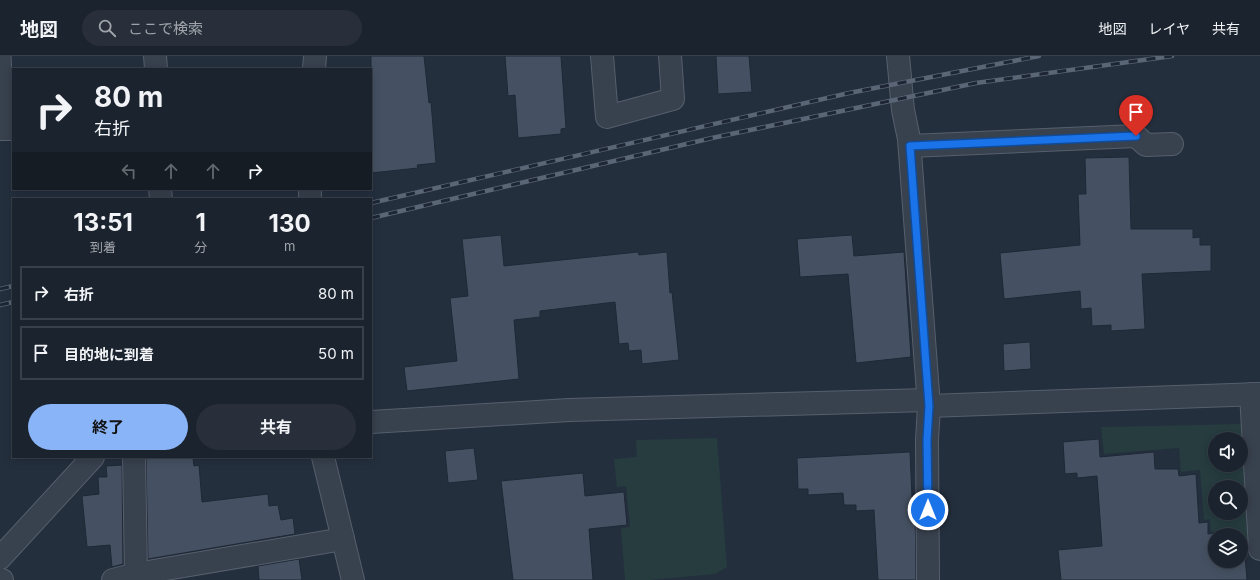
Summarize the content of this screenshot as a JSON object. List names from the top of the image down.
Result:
{
  "page": {
    "header": "地図",
    "search": "ここで検索",
    "nav": ["地図", "レイヤ", "共有"],
    "turn": ["80 m", "右折"],
    "eta": [
      "13:51",
      "到着",
      "1",
      "分",
      "130",
      "m"
    ],
    "list": [
      {
        "name": "右折",
        "value": "80 m"
      },
      {
        "name": "目的地に到着",
        "value": "50 m"
      }
    ],
    "buttons": ["終了", "共有"]
  }
}
